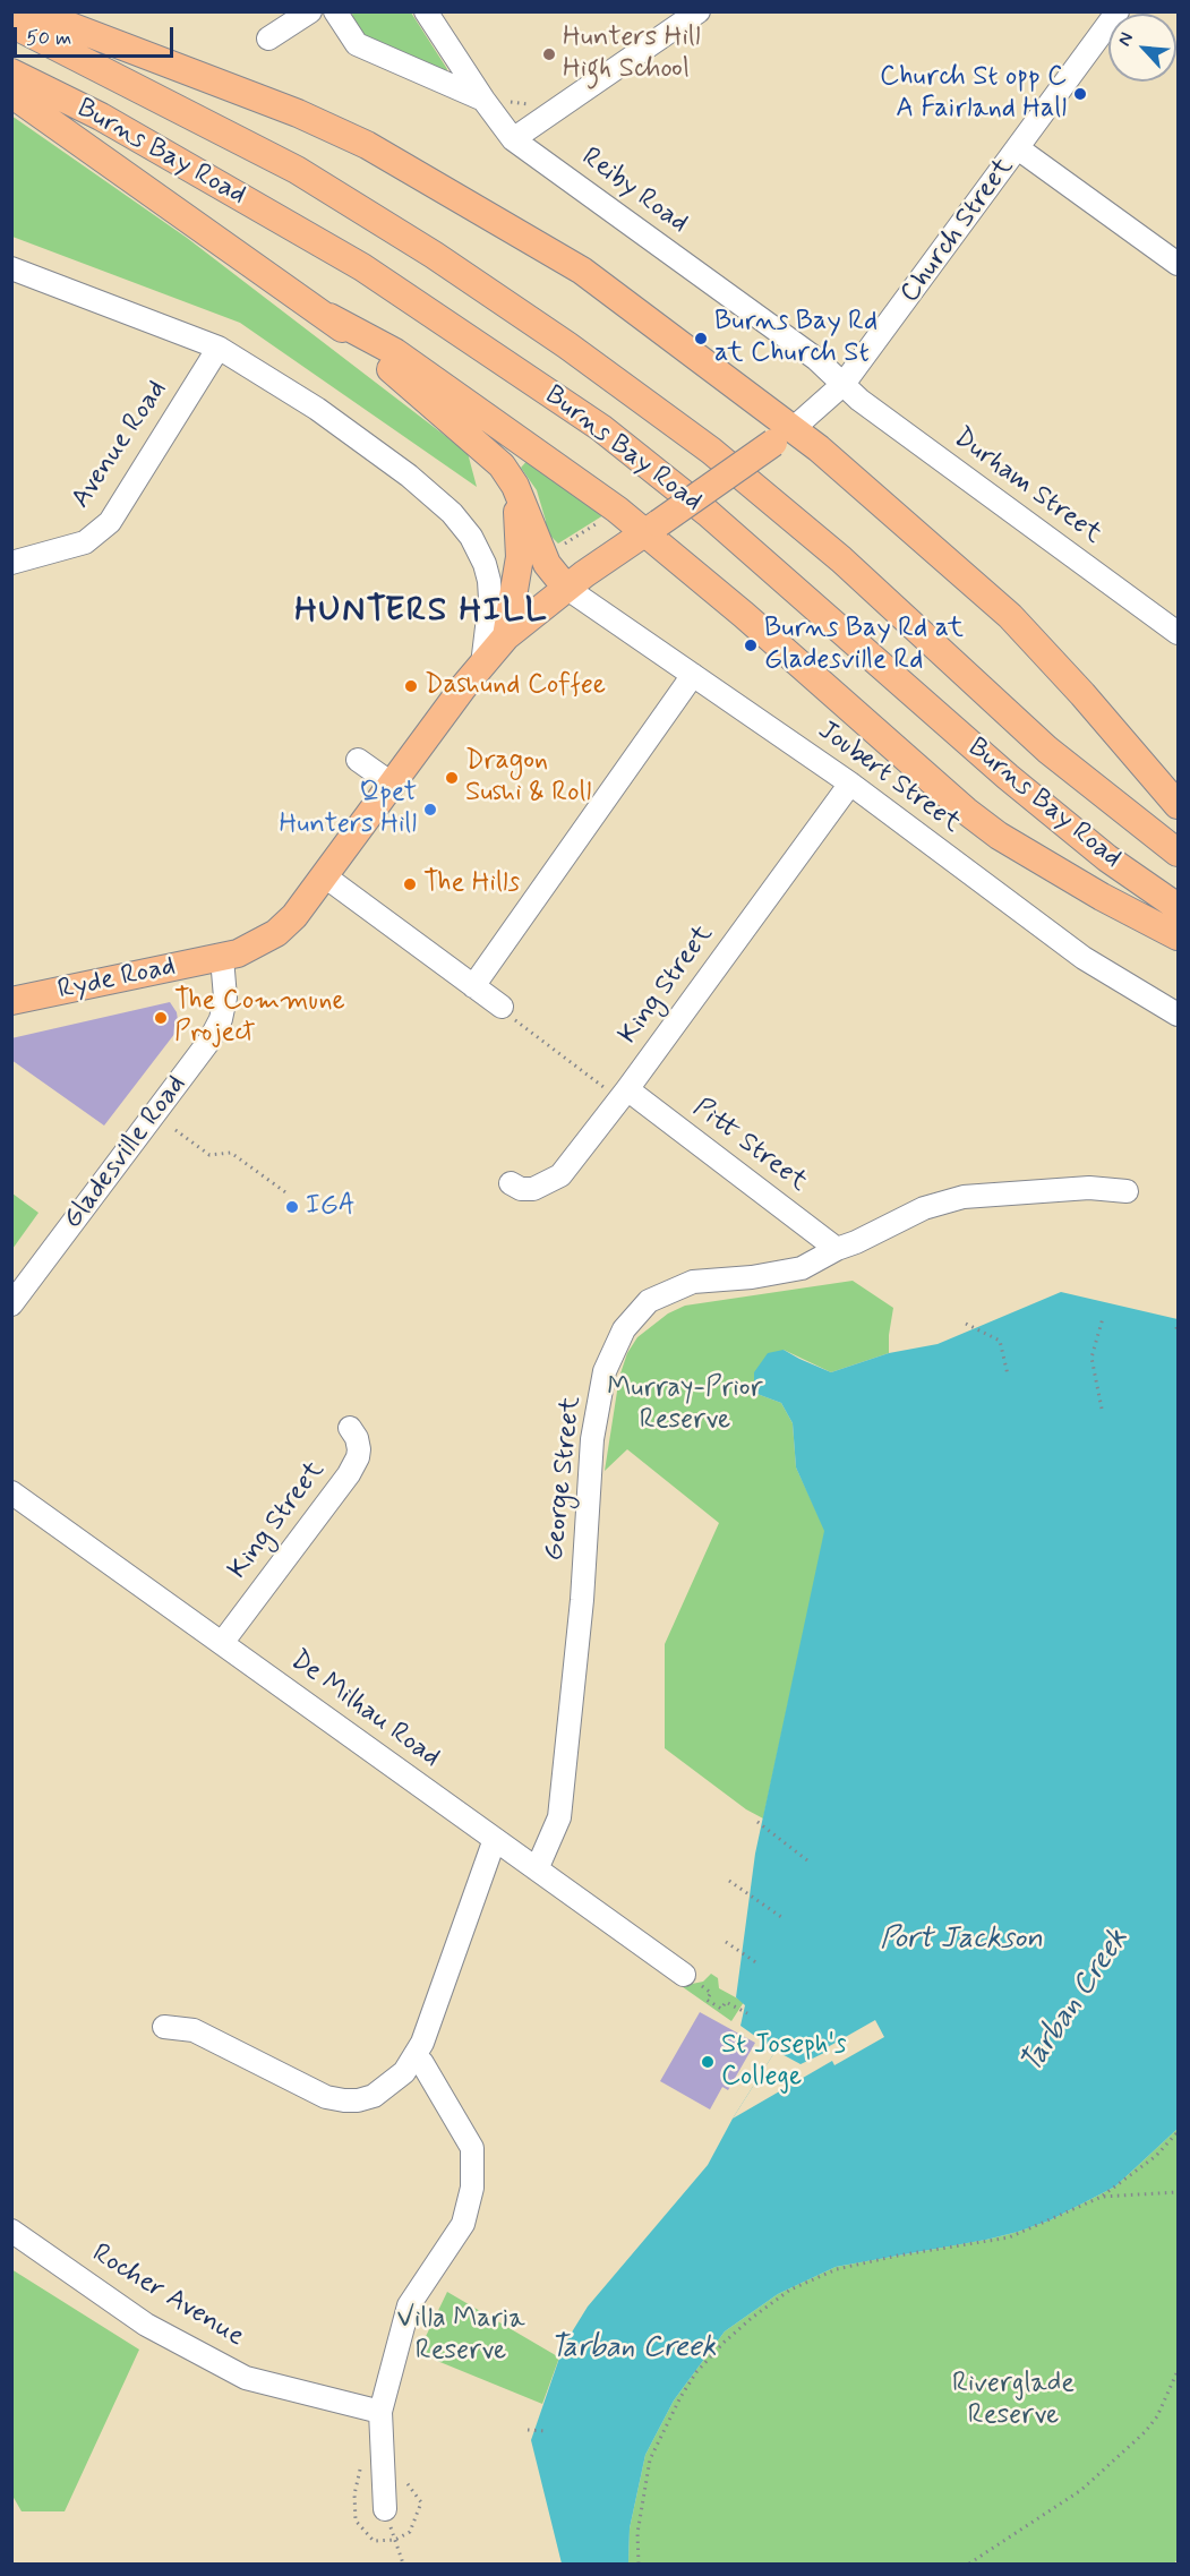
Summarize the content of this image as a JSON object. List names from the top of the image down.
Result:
{
  "streets": {
    "main road": ["Burns Bay Road", "Church Street", "Ryde Road"],
    "street": [
      "Reiby Road",
      "Avenue Road",
      "Durham Street",
      "Joubert Street",
      "King Street",
      "Pitt Street",
      "Gladesville Road",
      "George Street",
      "De Milhau Road",
      "Rocher Avenue"
    ]
  },
  "crossings": [
    ["Reiby Road", "Church Street"],
    ["Reiby Road", "Durham Street"],
    ["Church Street", "Durham Street"],
    ["Church Street", "Joubert Street"],
    ["Joubert Street", "King Street"],
    ["Ryde Road", "Gladesville Road"],
    ["King Street", "Pitt Street"],
    ["King Street", "De Milhau Road"],
    ["Pitt Street", "George Street"],
    ["George Street", "De Milhau Road"]
  ],
  "districts": ["HUNTERS HILL"],
  "water": ["Port Jackson", "Tarban Creek"],
  "parks": ["Murray-Prior Reserve", "Villa Maria Reserve", "Riverglade Reserve"],
  "places": [
    "Hunters Hill High School",
    "Church St opp C A Fairland Hall",
    "Burns Bay Rd at Church St",
    "Burns Bay Rd at Gladesville Rd",
    "Dashund Coffee",
    "Dragon Sushi & Roll",
    "Qpet Hunters Hill",
    "The Hills",
    "The Commune Project",
    "IGA",
    "St Joseph's College"
  ],
  "scale_bar": "50 m",
  "north": "top left"
}
